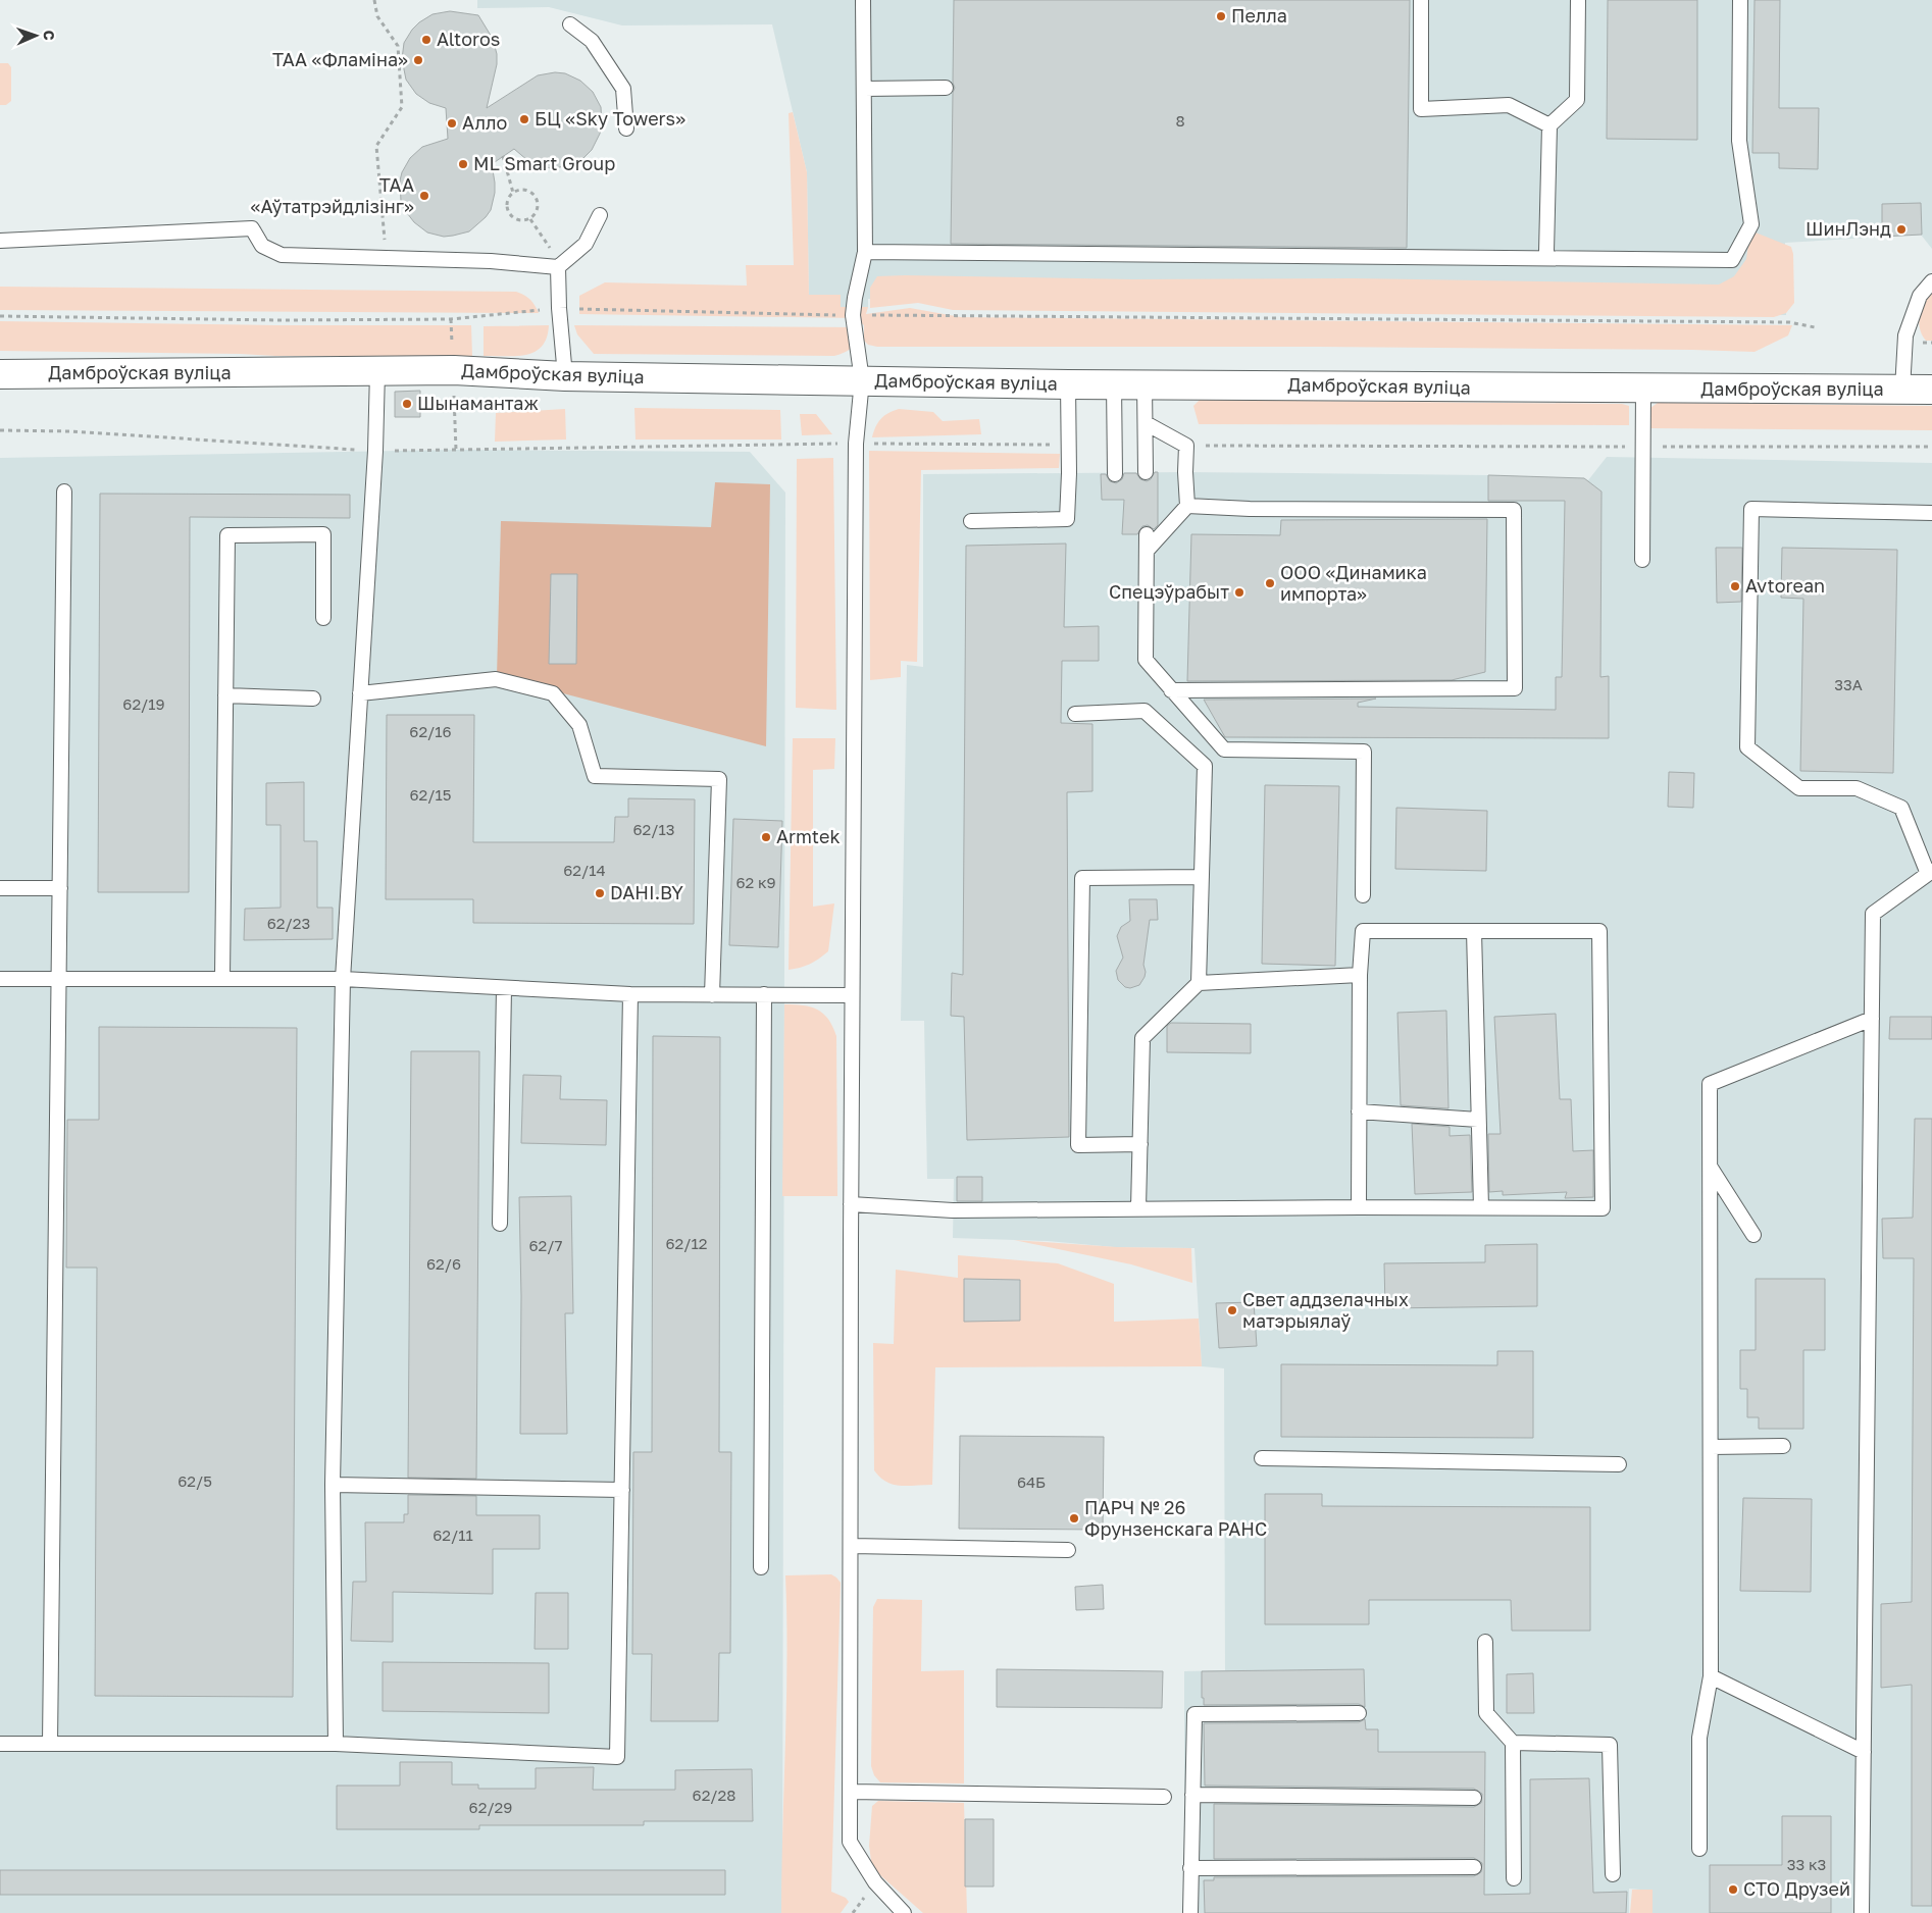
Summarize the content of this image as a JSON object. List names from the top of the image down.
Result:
{
  "streets": {
    "street": ["Дамброўская вуліца"]
  },
  "places": [
    "Пелла",
    "Altoros",
    "ТАА «Фламіна»",
    "БЦ «Sky Towers»",
    "Алло",
    "ML Smart Group",
    "ТАА «Аўтатрэйдлізінг»",
    "ШинЛэнд",
    "Шынамантаж",
    "ООО «Динамика импорта»",
    "Avtorean",
    "Спецэўрабыт",
    "Armtek",
    "DAHI.BY",
    "Свет аддзелачных матэрыялаў",
    "ПАРЧ № 26 Фрунзенскага РАНС",
    "СТО Друзей"
  ],
  "house_numbers": [
    "8",
    "33А",
    "62/19",
    "62/16",
    "62/15",
    "62/13",
    "62/14",
    "62 к9",
    "62/23",
    "62/12",
    "62/7",
    "62/6",
    "62/5",
    "64Б",
    "62/11",
    "62/28",
    "62/29",
    "33 к3"
  ],
  "north": "right"
}
